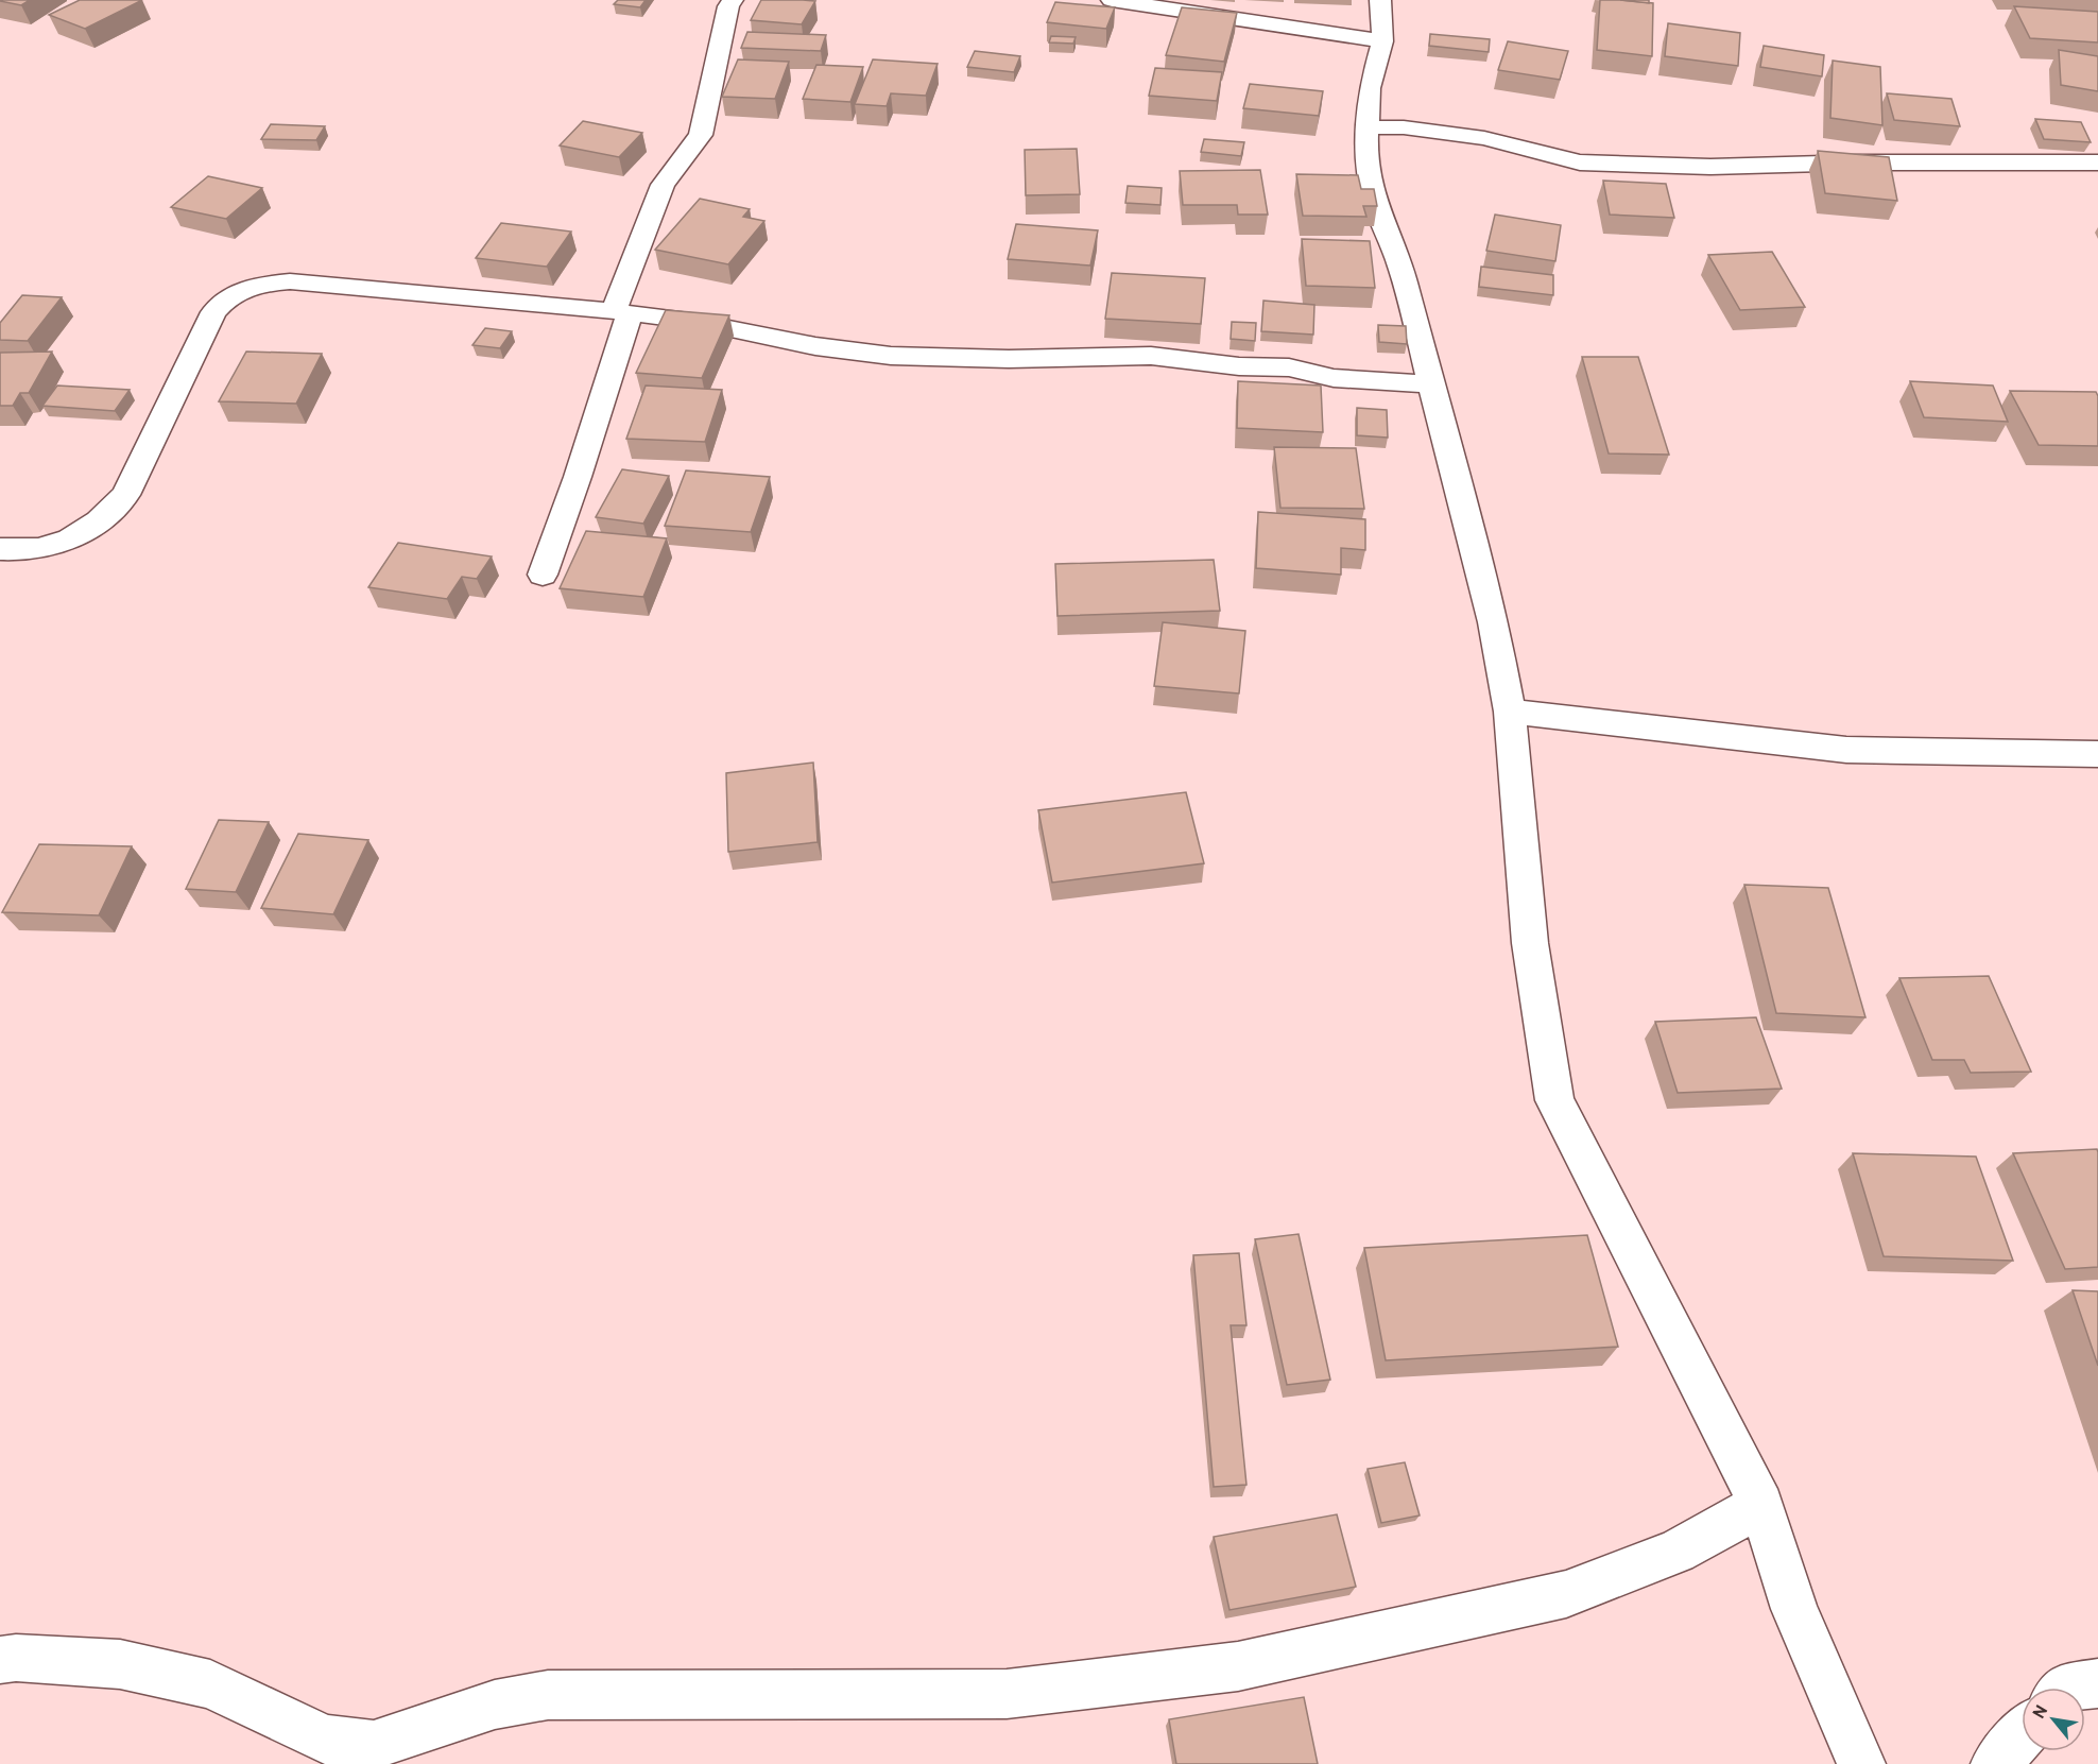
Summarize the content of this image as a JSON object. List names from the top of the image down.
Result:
{
  "north": "top left"
}
